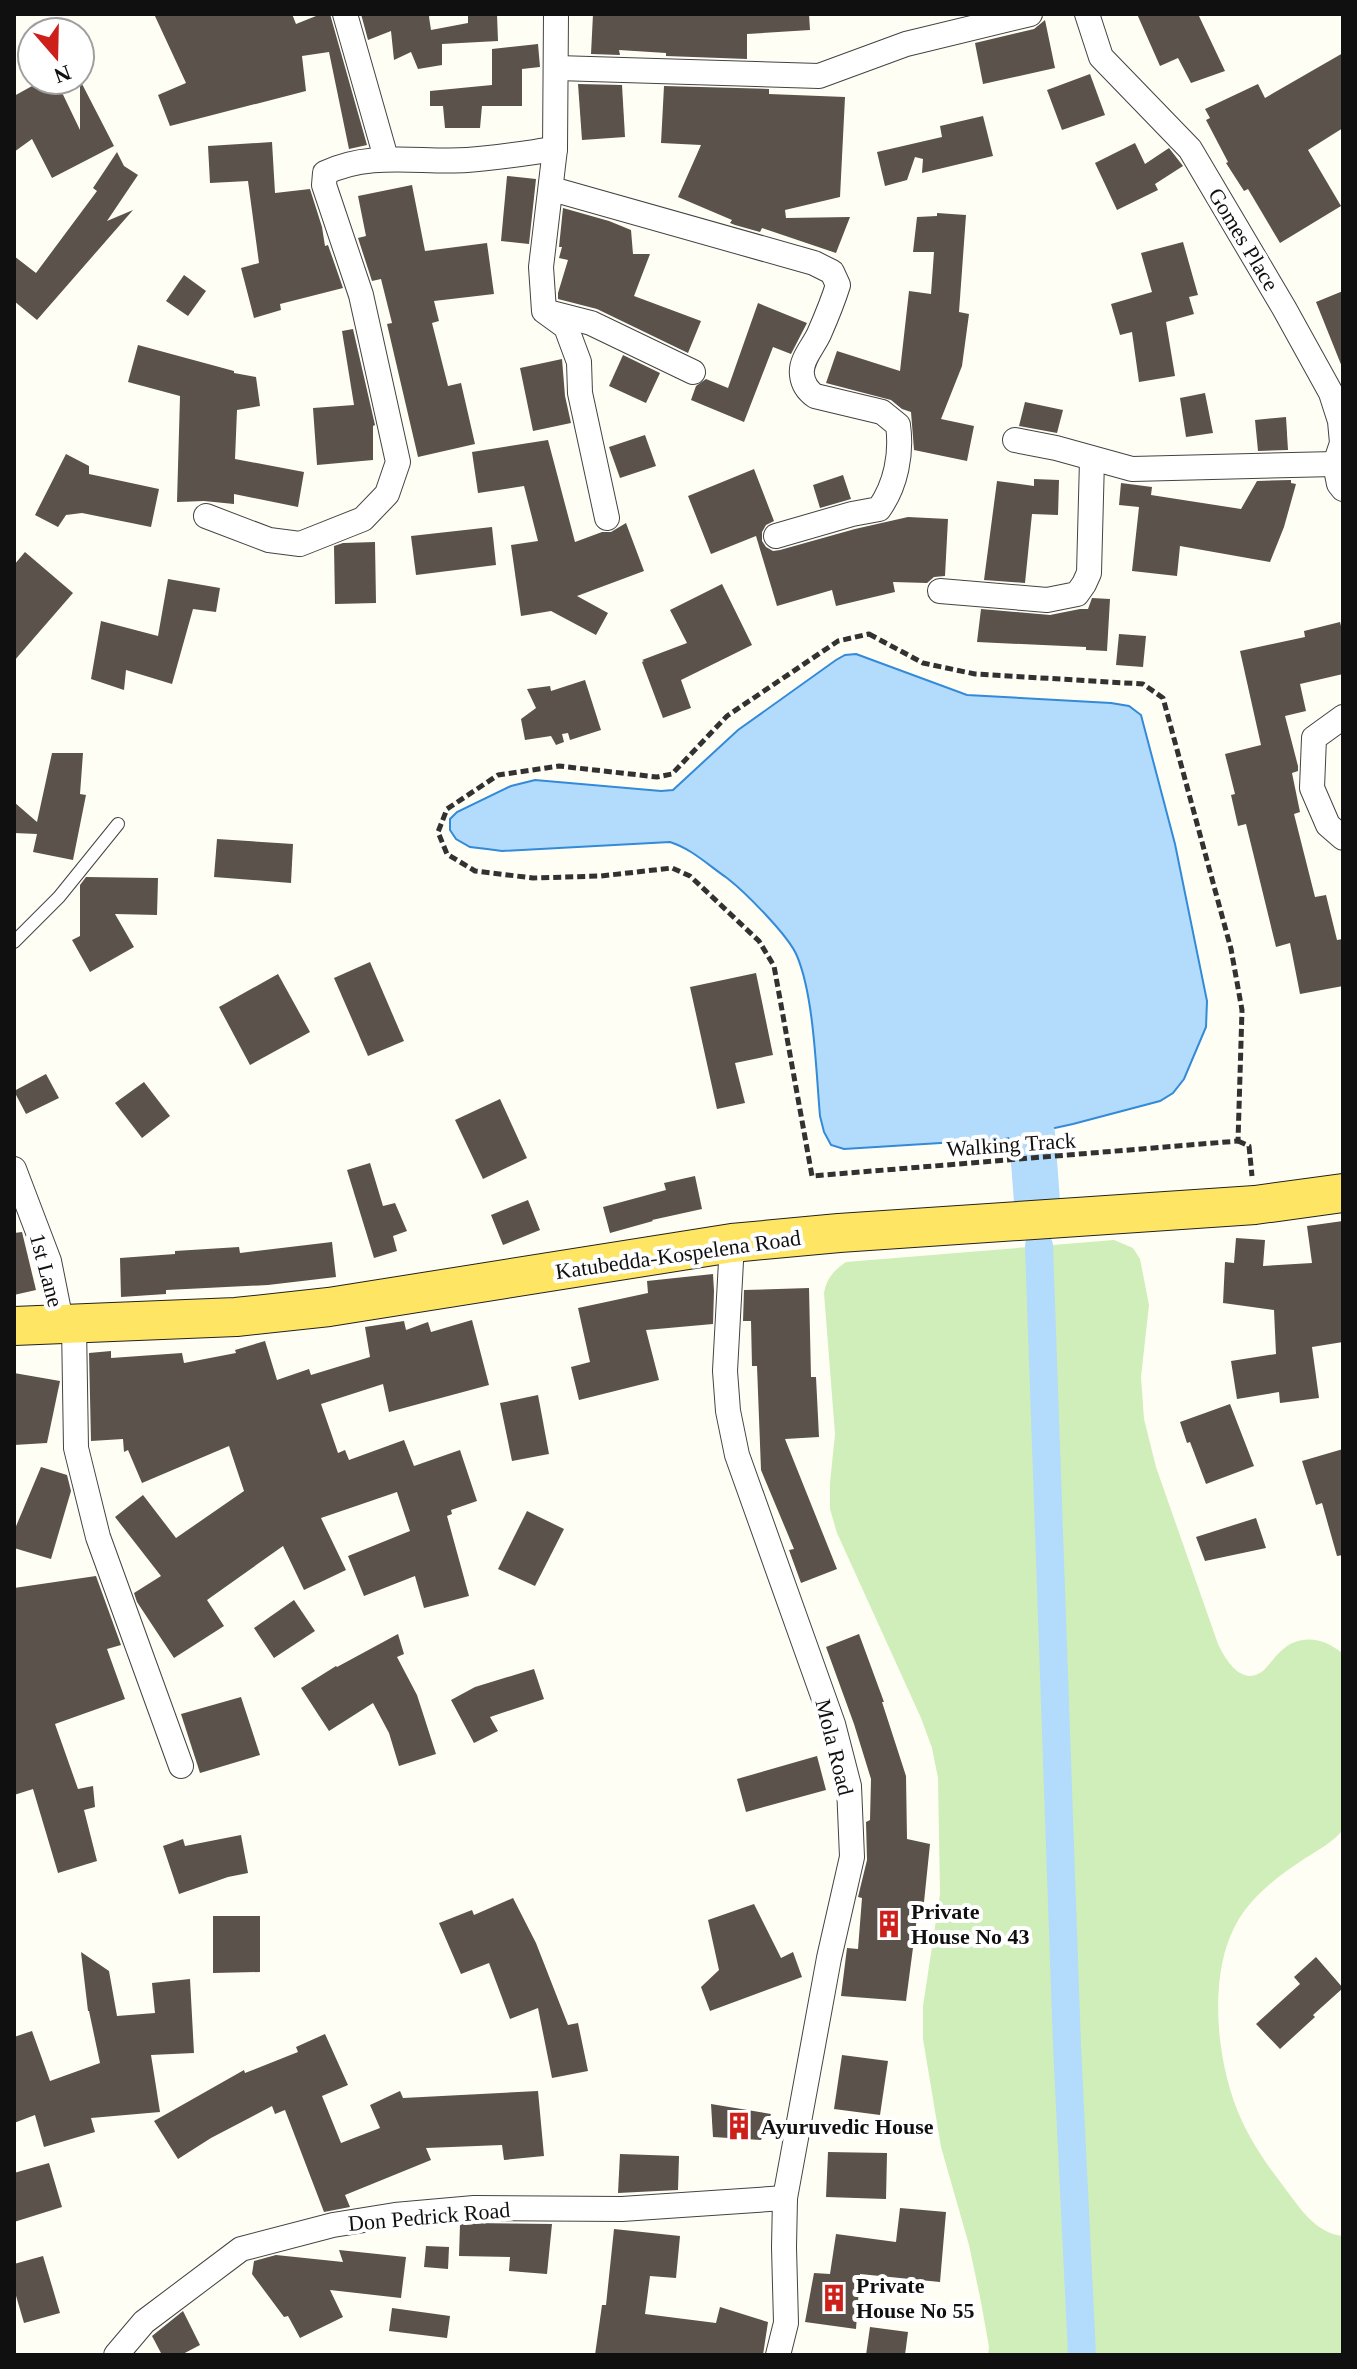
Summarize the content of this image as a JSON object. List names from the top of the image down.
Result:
{
  "streets": {
    "main road": ["Katubedda-Kospelena Road"],
    "street": [
      "Gomes Place",
      "1st Lane",
      "Mola Road",
      "Don Pedrick Road"
    ],
    "path": ["Walking Track"]
  },
  "crossings": [
    ["Katubedda-Kospelena Road", "1st Lane"],
    ["Katubedda-Kospelena Road", "Mola Road"],
    ["Mola Road", "Don Pedrick Road"]
  ],
  "places": {
    "building": ["Private House No 43", "Ayuruvedic House", "Private House No 55"]
  },
  "north": "bottom"
}
